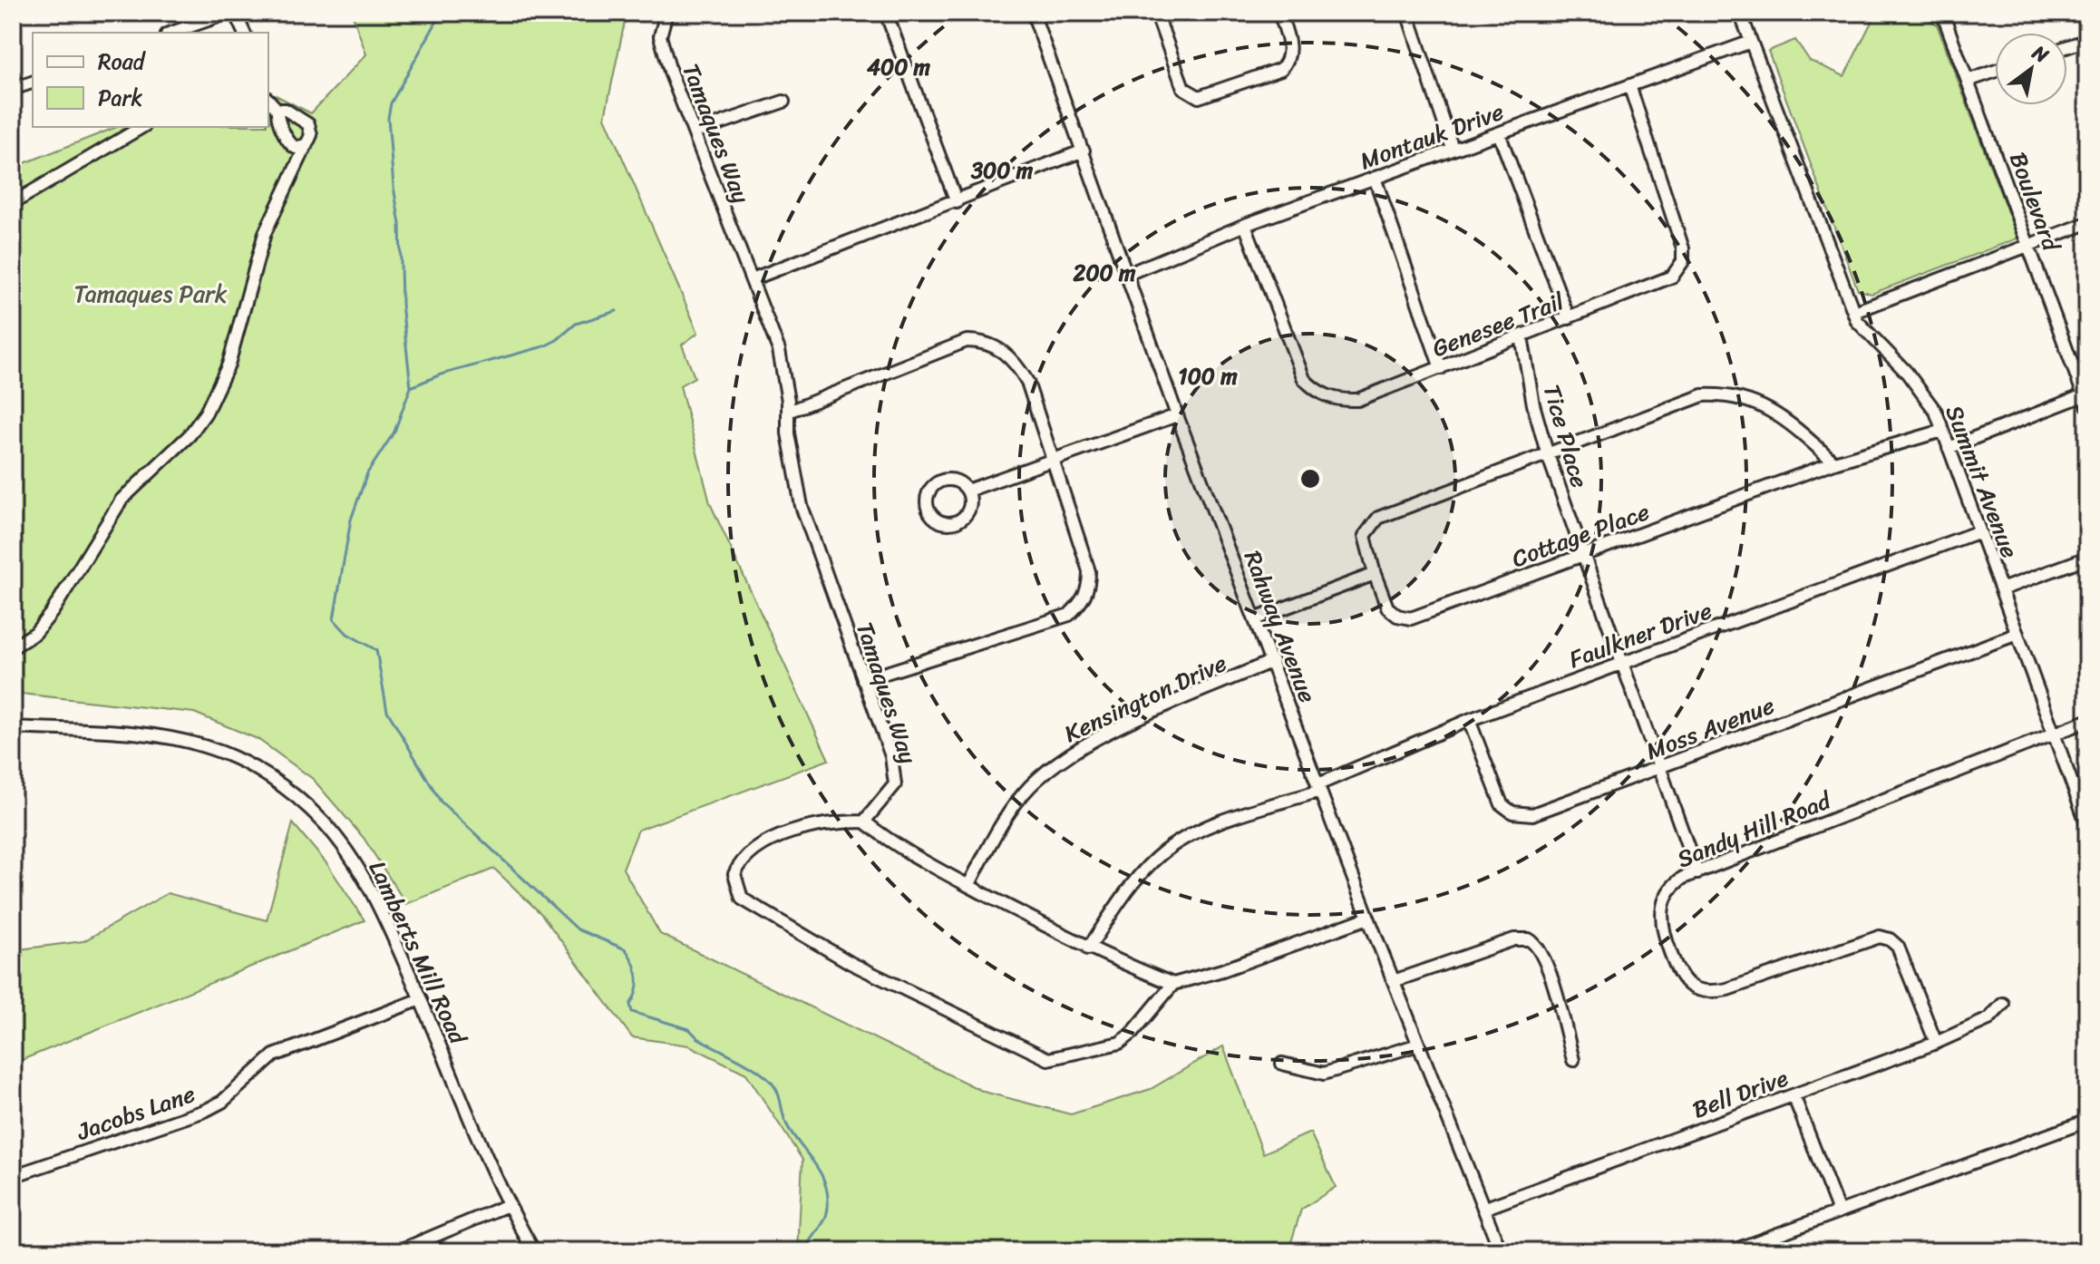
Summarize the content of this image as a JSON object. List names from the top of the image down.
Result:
{
  "streets": {
    "street": [
      "Tamaques Way",
      "Montauk Drive",
      "Boulevard",
      "Genesee Trail",
      "Tice Place",
      "Summit Avenue",
      "Cottage Place",
      "Rahway Avenue",
      "Faulkner Drive",
      "Kensington Drive",
      "Moss Avenue",
      "Sandy Hill Road",
      "Lamberts Mill Road",
      "Bell Drive",
      "Jacobs Lane"
    ]
  },
  "crossings": [
    ["Montauk Drive", "Genesee Trail"],
    ["Montauk Drive", "Summit Avenue"],
    ["Montauk Drive", "Rahway Avenue"],
    ["Genesee Trail", "Tice Place"],
    ["Tice Place", "Cottage Place"],
    ["Tice Place", "Faulkner Drive"],
    ["Tice Place", "Moss Avenue"],
    ["Tice Place", "Sandy Hill Road"],
    ["Summit Avenue", "Cottage Place"],
    ["Summit Avenue", "Faulkner Drive"],
    ["Summit Avenue", "Moss Avenue"],
    ["Summit Avenue", "Sandy Hill Road"],
    ["Rahway Avenue", "Faulkner Drive"],
    ["Rahway Avenue", "Kensington Drive"],
    ["Rahway Avenue", "Bell Drive"],
    ["Faulkner Drive", "Moss Avenue"],
    ["Sandy Hill Road", "Bell Drive"],
    ["Lamberts Mill Road", "Jacobs Lane"]
  ],
  "parks": ["Tamaques Park"],
  "legend": ["Road", "Park"],
  "north": "top right",
  "rings": [
    "400 m",
    "300 m",
    "200 m",
    "100 m"
  ]
}
